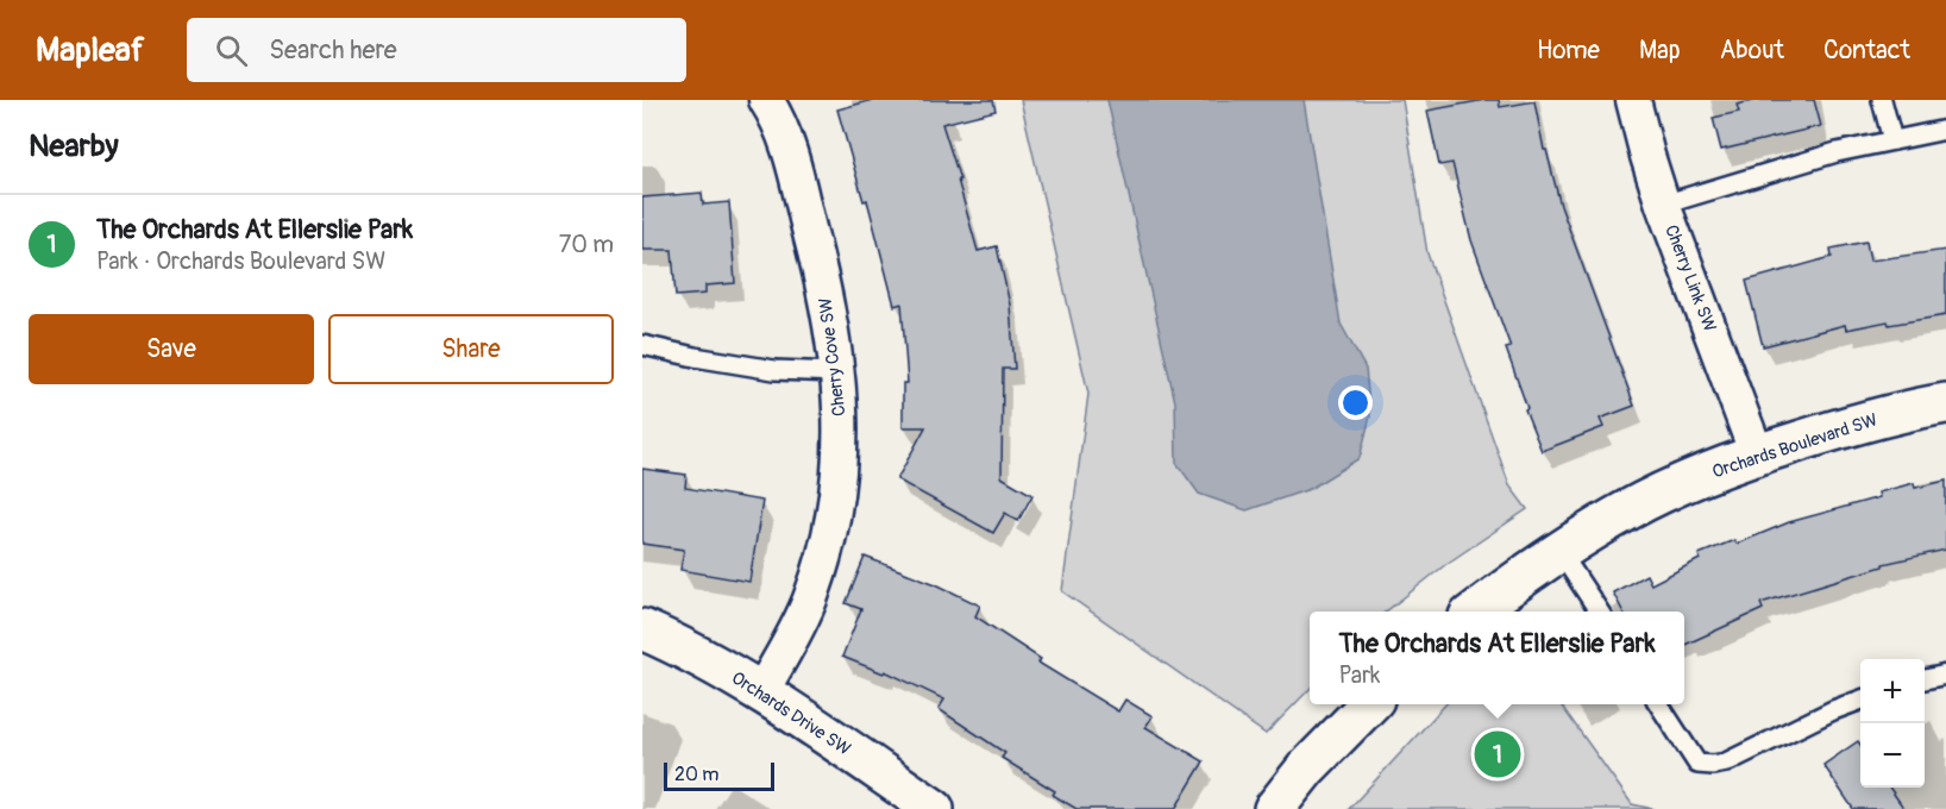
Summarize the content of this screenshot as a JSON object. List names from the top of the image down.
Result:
{
  "streets": {
    "street": [
      "Cherry Link SW",
      "Cherry Cove SW",
      "Orchards Boulevard SW",
      "Orchards Drive SW"
    ]
  },
  "crossings": [
    ["Cherry Link SW", "Orchards Boulevard SW"],
    ["Cherry Cove SW", "Orchards Drive SW"]
  ],
  "scale_bar": "20 m",
  "page": {
    "header": "Mapleaf",
    "search": "Search here",
    "nav": [
      "Home",
      "Map",
      "About",
      "Contact"
    ],
    "heading": "Nearby",
    "list": [
      {
        "mark": "1",
        "name": "The Orchards At Ellerslie Park",
        "note": "Park · Orchards Boulevard SW",
        "value": "70 m"
      }
    ],
    "buttons": ["Save", "Share"],
    "popup": ["The Orchards At Ellerslie Park", "Park"],
    "map_buttons": ["+", "−"],
    "pins": "1",
    "scale": "20 m"
  }
}
